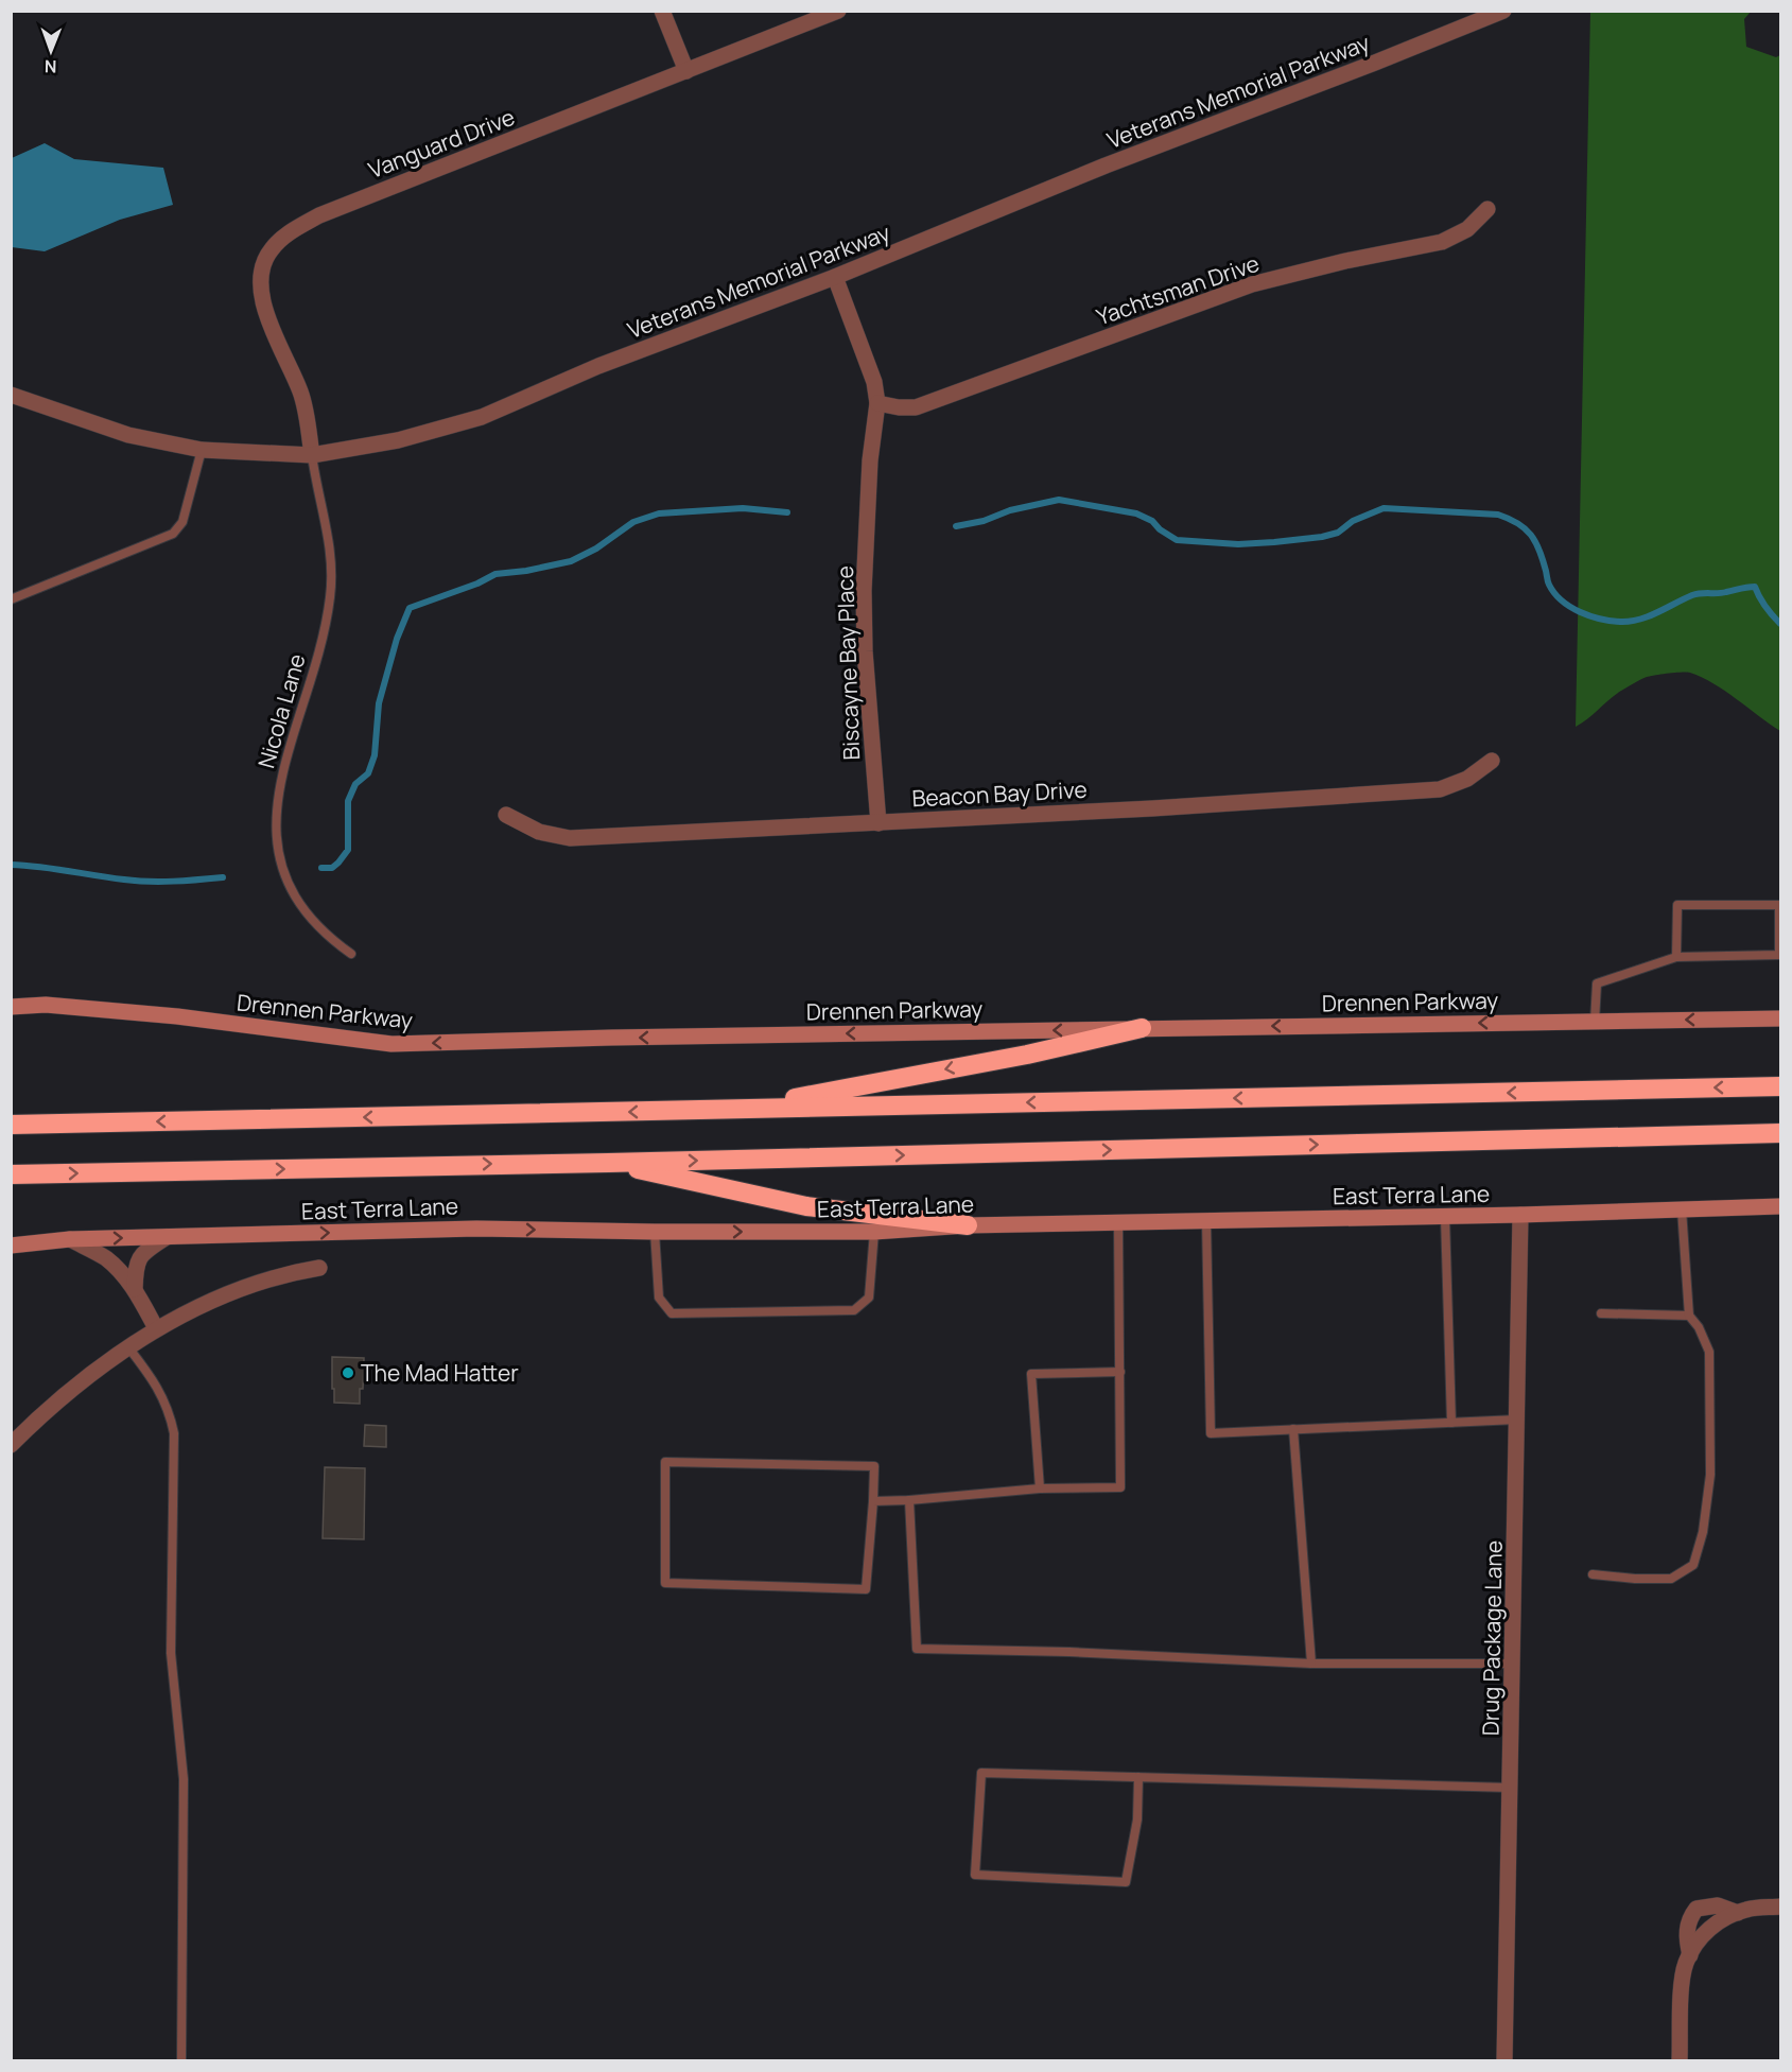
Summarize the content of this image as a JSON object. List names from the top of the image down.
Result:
{
  "streets": {
    "main road": ["Drennen Parkway", "East Terra Lane"],
    "street": [
      "Veterans Memorial Parkway",
      "Vanguard Drive",
      "Yachtsman Drive",
      "Biscayne Bay Place",
      "Beacon Bay Drive",
      "Drug Package Lane"
    ],
    "lane": ["Nicola Lane"]
  },
  "crossings": [
    ["Veterans Memorial Parkway", "Vanguard Drive"],
    ["Veterans Memorial Parkway", "Nicola Lane"],
    ["Vanguard Drive", "Nicola Lane"],
    ["Yachtsman Drive", "Biscayne Bay Place"],
    ["Biscayne Bay Place", "Beacon Bay Drive"],
    ["East Terra Lane", "Drug Package Lane"]
  ],
  "one_way": ["Drennen Parkway", "East Terra Lane"],
  "places": ["The Mad Hatter"],
  "north": "bottom"
}
